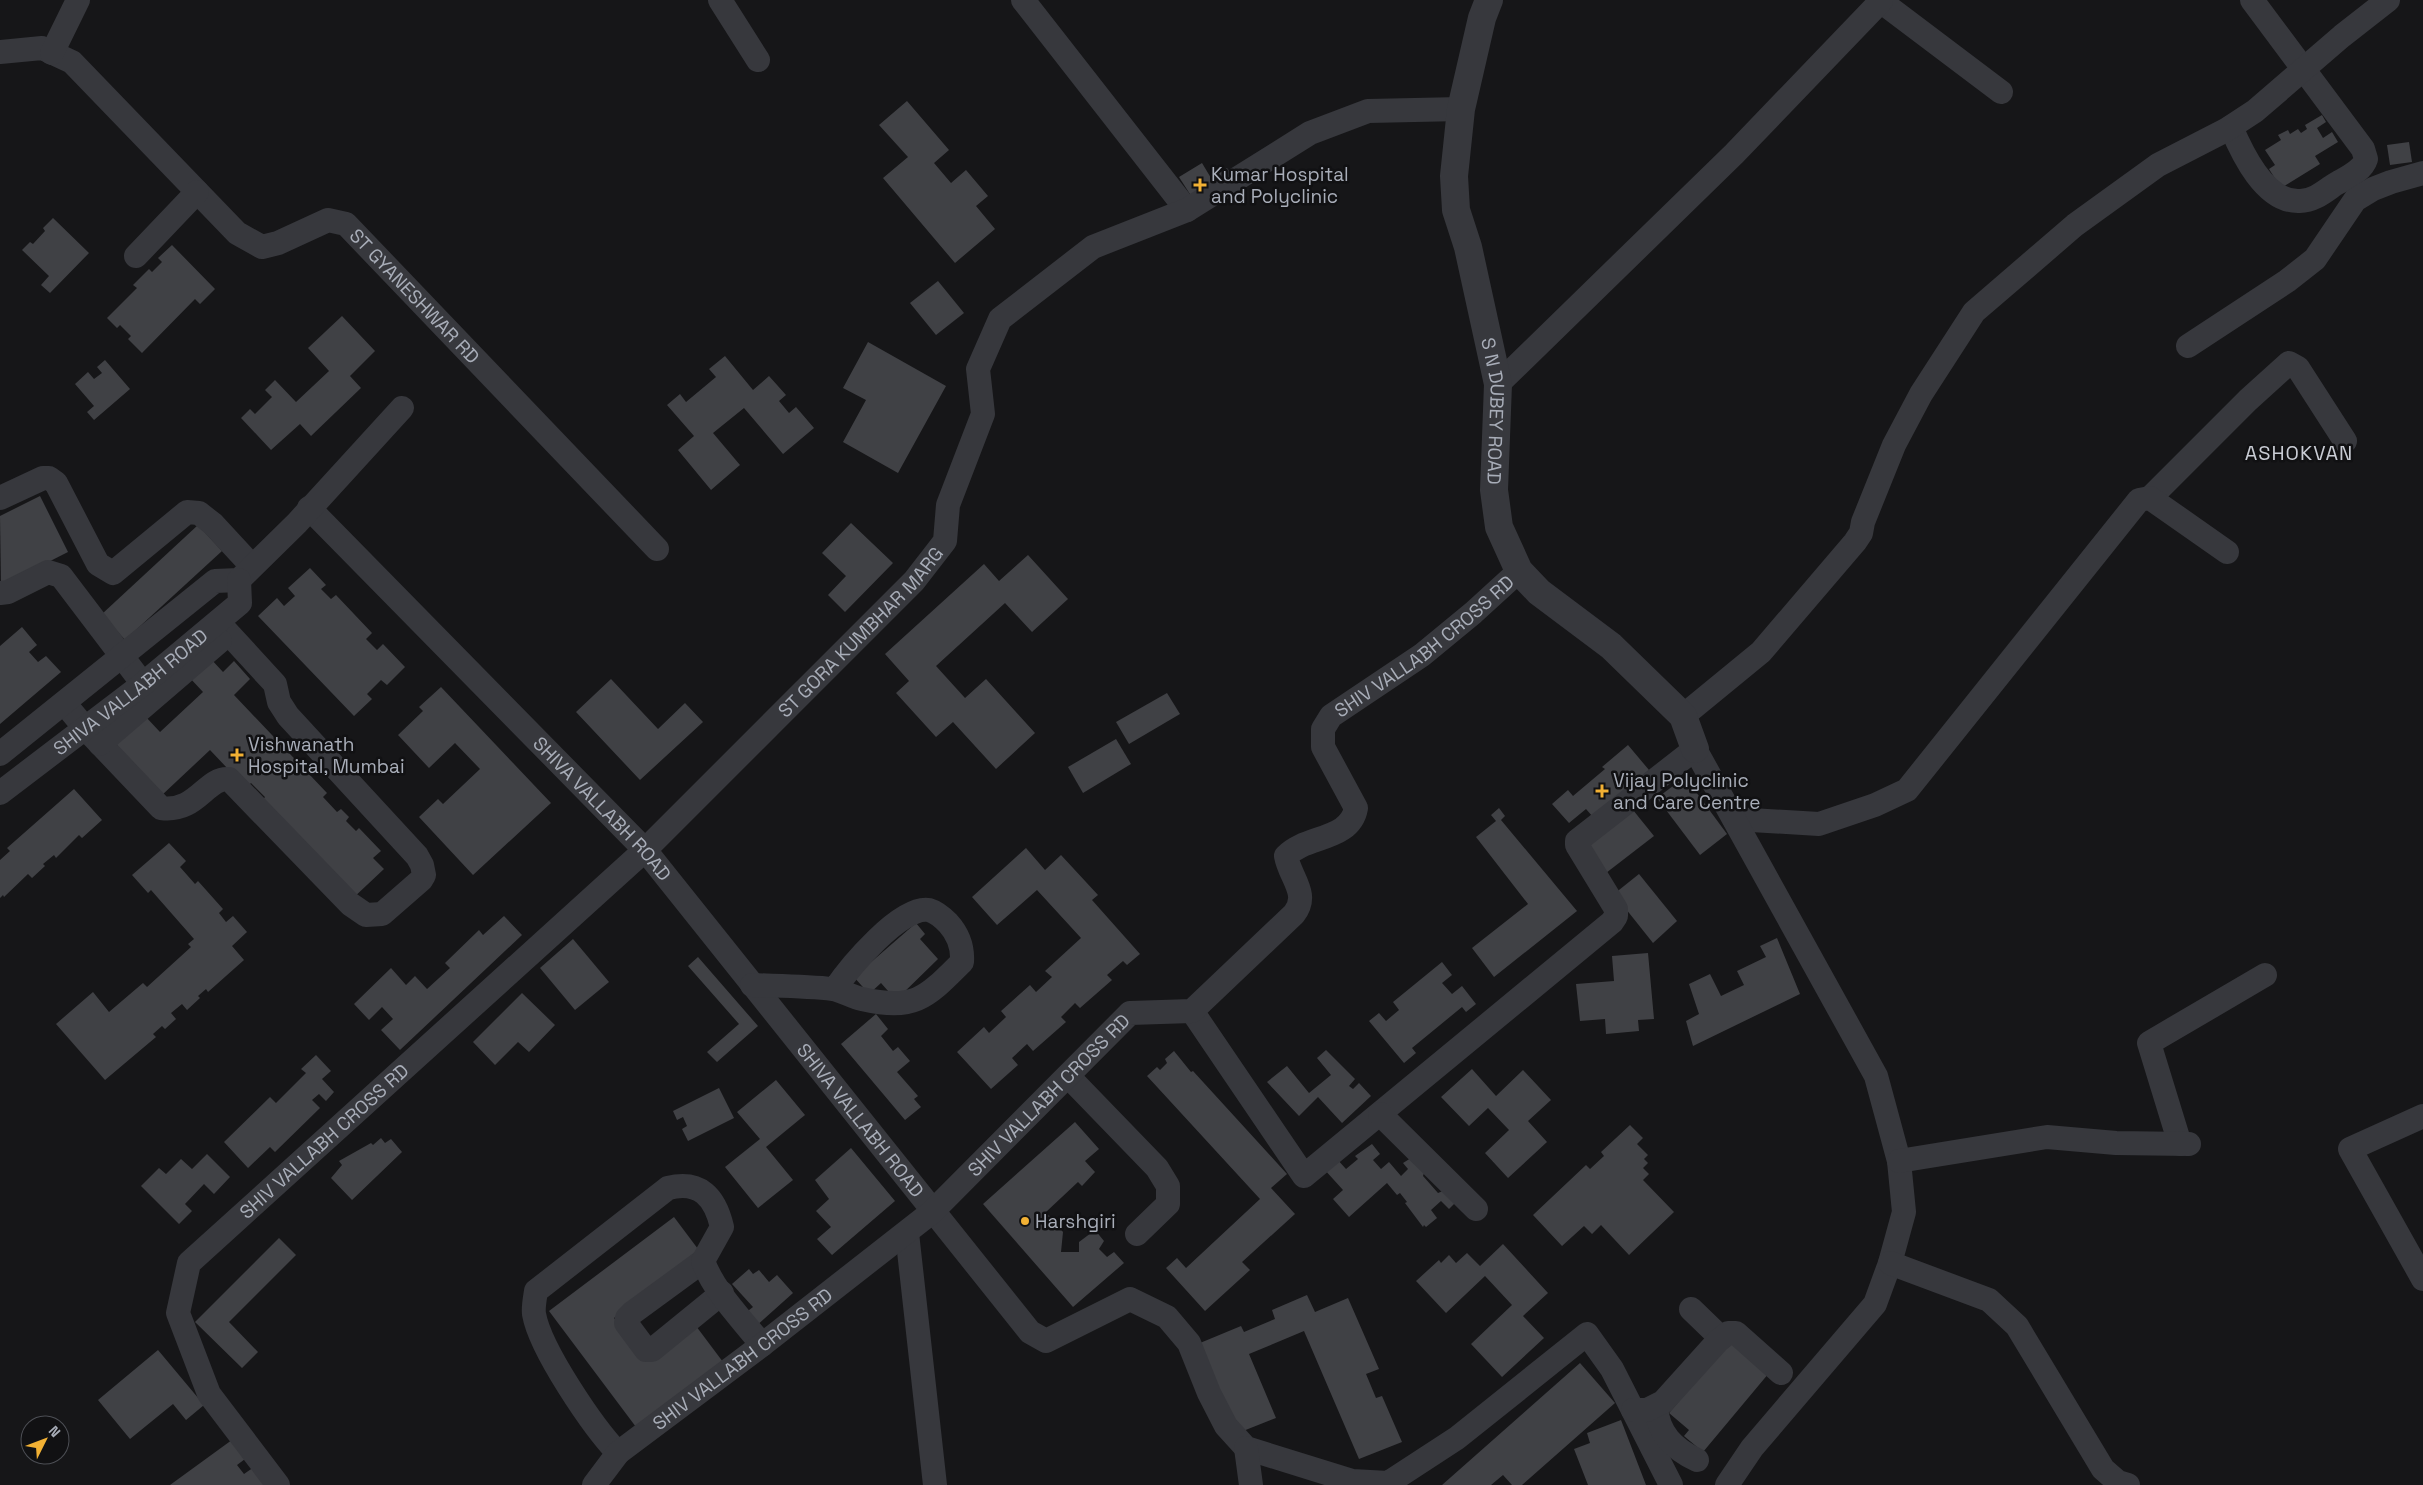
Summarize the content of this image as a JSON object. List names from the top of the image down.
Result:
{
  "streets": {
    "street": [
      "ST GYANESHWAR RD",
      "S N DUBEY ROAD",
      "ST GORA KUMBHAR MARG",
      "SHIV VALLABH CROSS RD",
      "SHIVA VALLABH ROAD"
    ]
  },
  "crossings": [
    ["S N DUBEY ROAD", "ST GORA KUMBHAR MARG"],
    ["S N DUBEY ROAD", "SHIV VALLABH CROSS RD"],
    ["ST GORA KUMBHAR MARG", "SHIV VALLABH CROSS RD"],
    ["ST GORA KUMBHAR MARG", "SHIVA VALLABH ROAD"],
    ["SHIV VALLABH CROSS RD", "SHIVA VALLABH ROAD"]
  ],
  "districts": ["ASHOKVAN"],
  "places": {
    "health": ["Kumar Hospital and Polyclinic", "Vishwanath Hospital, Mumbai", "Vijay Polyclinic and Care Centre"],
    "other": ["Harshgiri"]
  },
  "north": "top right"
}
